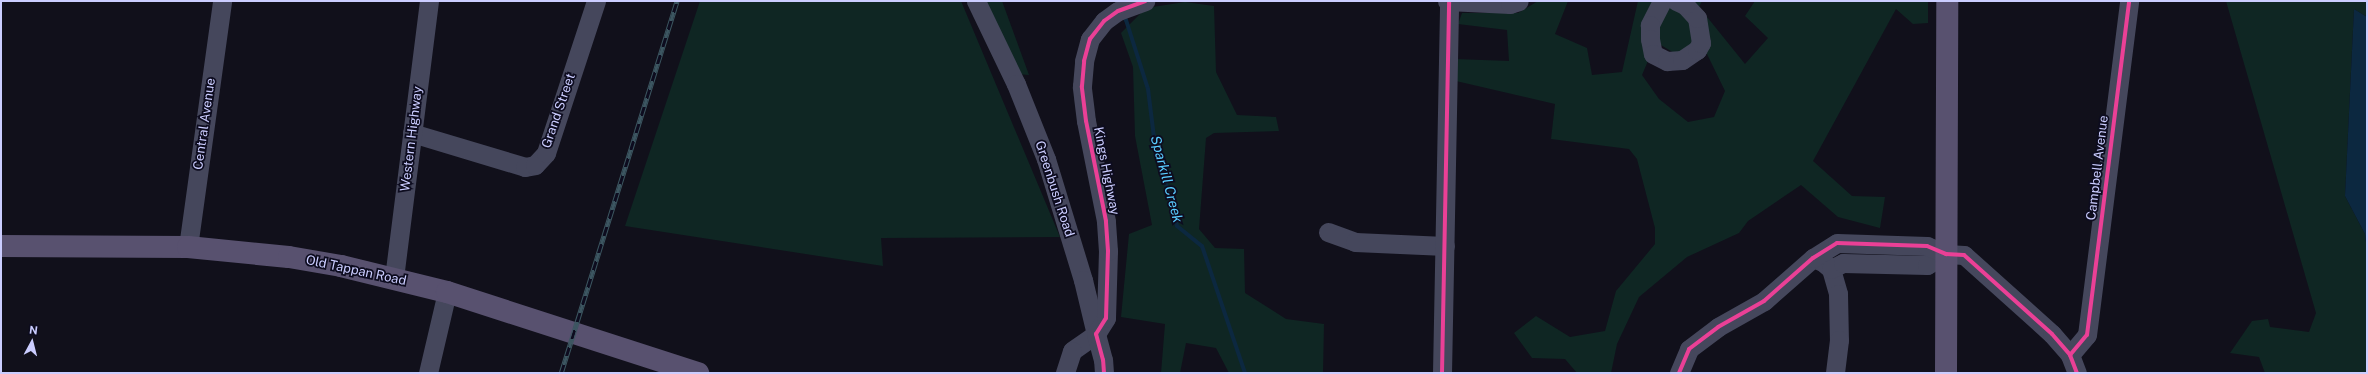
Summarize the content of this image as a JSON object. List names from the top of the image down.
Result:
{
  "streets": {
    "main road": ["Old Tappan Road"],
    "street": [
      "Grand Street",
      "Central Avenue",
      "Western Highway",
      "Campbell Avenue",
      "Kings Highway",
      "Greenbush Road"
    ]
  },
  "crossings": [
    ["Grand Street", "Western Highway"],
    ["Central Avenue", "Old Tappan Road"],
    ["Western Highway", "Old Tappan Road"],
    ["Kings Highway", "Greenbush Road"]
  ],
  "water": ["Sparkill Creek"],
  "north": "top"
}
